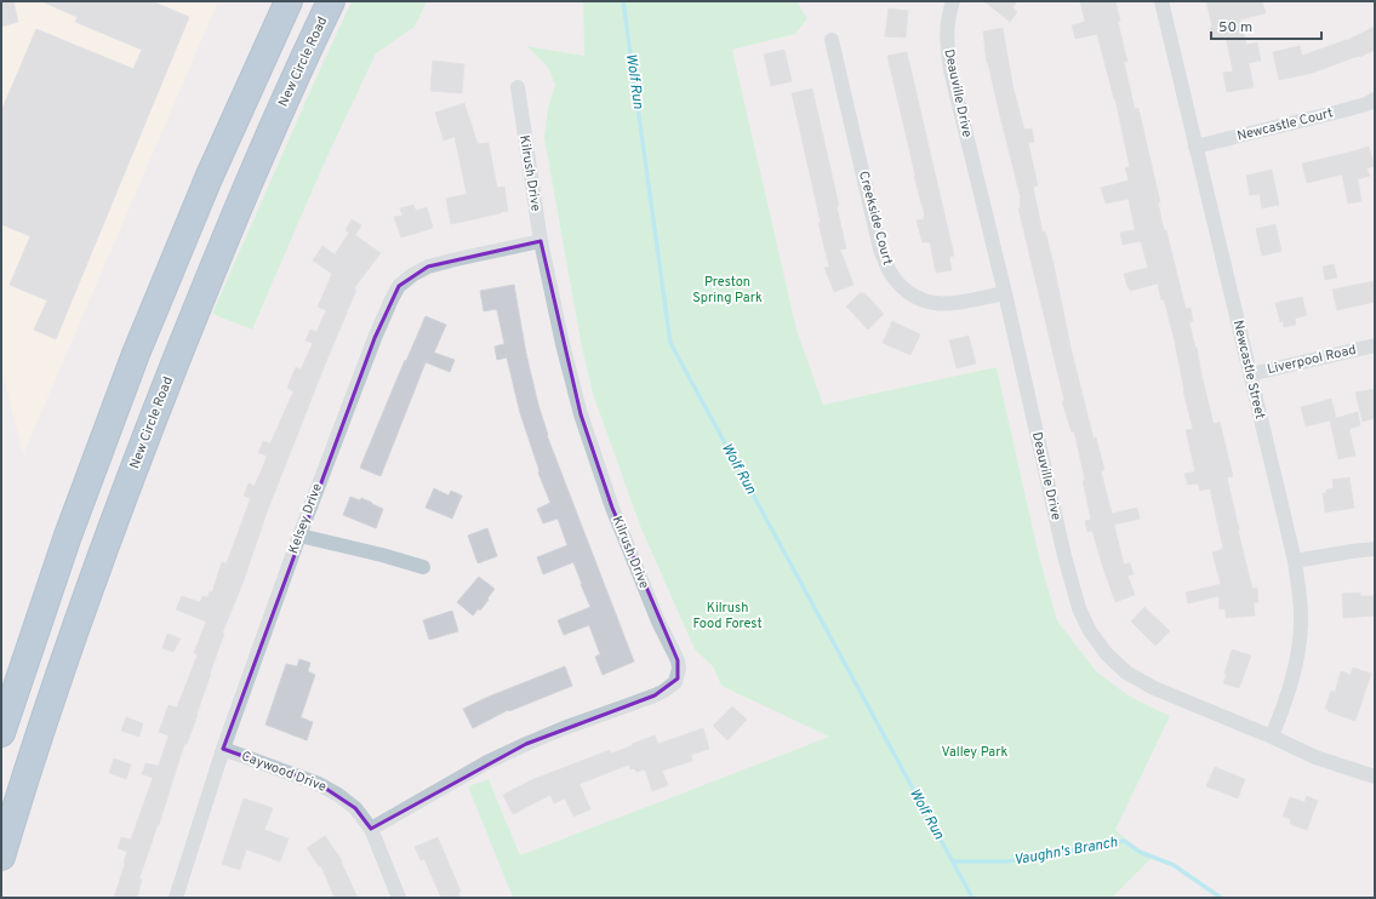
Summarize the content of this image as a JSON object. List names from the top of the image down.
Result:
{
  "streets": {
    "highway": ["New Circle Road"],
    "street": [
      "Deauville Drive",
      "Newcastle Court",
      "Kilrush Drive",
      "Creekside Court",
      "Liverpool Road",
      "Newcastle Street",
      "Kelsey Drive",
      "Caywood Drive"
    ]
  },
  "crossings": [
    ["Deauville Drive", "Creekside Court"],
    ["Deauville Drive", "Newcastle Street"],
    ["Newcastle Court", "Newcastle Street"],
    ["Kilrush Drive", "Kelsey Drive"],
    ["Kilrush Drive", "Caywood Drive"],
    ["Liverpool Road", "Newcastle Street"],
    ["Kelsey Drive", "Caywood Drive"]
  ],
  "water": ["Wolf Run", "Vaughn's Branch"],
  "parks": ["Preston Spring Park", "Kilrush Food Forest", "Valley Park"],
  "scale_bar": "50 m"
}
